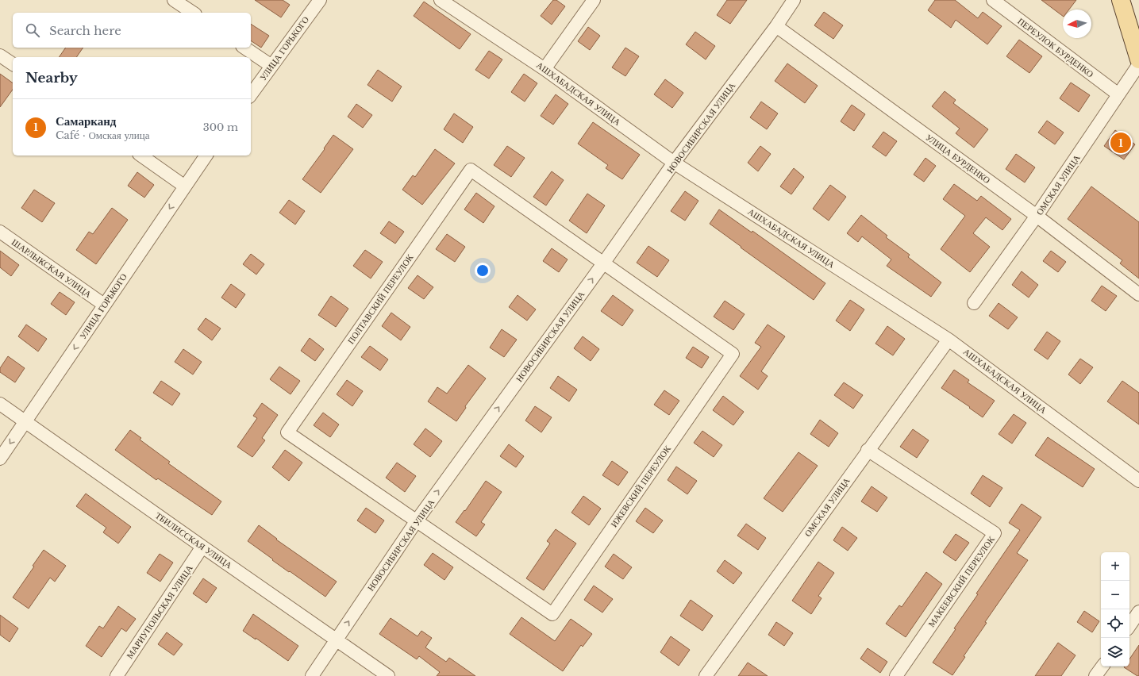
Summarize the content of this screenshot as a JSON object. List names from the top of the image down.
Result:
{
  "streets": {
    "street": [
      "ПЕРЕУЛОК БУРДЕНКО",
      "УЛИЦА ГОРЬКОГО",
      "АШХАБАДСКАЯ УЛИЦА",
      "НОВОСИБИРСКАЯ УЛИЦА",
      "УЛИЦА БУРДЕНКО",
      "ОМСКАЯ УЛИЦА",
      "ШАРЛЫКСКАЯ УЛИЦА",
      "ПОЛТАВСКИЙ ПЕРЕУЛОК",
      "ИЖЕВСКИЙ ПЕРЕУЛОК",
      "ТБИЛИССКАЯ УЛИЦА",
      "МАКЕЕВСКИЙ ПЕРЕУЛОК",
      "МАРИУПОЛЬСКАЯ УЛИЦА"
    ]
  },
  "crossings": [
    ["ПЕРЕУЛОК БУРДЕНКО", "ОМСКАЯ УЛИЦА"],
    ["УЛИЦА ГОРЬКОГО", "ШАРЛЫКСКАЯ УЛИЦА"],
    ["УЛИЦА ГОРЬКОГО", "ТБИЛИССКАЯ УЛИЦА"],
    ["АШХАБАДСКАЯ УЛИЦА", "НОВОСИБИРСКАЯ УЛИЦА"],
    ["АШХАБАДСКАЯ УЛИЦА", "ОМСКАЯ УЛИЦА"],
    ["НОВОСИБИРСКАЯ УЛИЦА", "УЛИЦА БУРДЕНКО"],
    ["НОВОСИБИРСКАЯ УЛИЦА", "ПОЛТАВСКИЙ ПЕРЕУЛОК"],
    ["НОВОСИБИРСКАЯ УЛИЦА", "ИЖЕВСКИЙ ПЕРЕУЛОК"],
    ["НОВОСИБИРСКАЯ УЛИЦА", "ТБИЛИССКАЯ УЛИЦА"],
    ["УЛИЦА БУРДЕНКО", "ОМСКАЯ УЛИЦА"],
    ["ОМСКАЯ УЛИЦА", "МАКЕЕВСКИЙ ПЕРЕУЛОК"],
    ["ПОЛТАВСКИЙ ПЕРЕУЛОК", "ИЖЕВСКИЙ ПЕРЕУЛОК"],
    ["ТБИЛИССКАЯ УЛИЦА", "МАРИУПОЛЬСКАЯ УЛИЦА"]
  ],
  "one_way": ["УЛИЦА ГОРЬКОГО", "НОВОСИБИРСКАЯ УЛИЦА"],
  "north": "left",
  "page": {
    "search": "Search here",
    "heading": "Nearby",
    "list": [
      {
        "mark": "1",
        "name": "Самарканд",
        "note": "Café · Омская улица",
        "value": "300 m"
      }
    ],
    "pins": "1",
    "map_buttons": ["+", "−"]
  }
}
